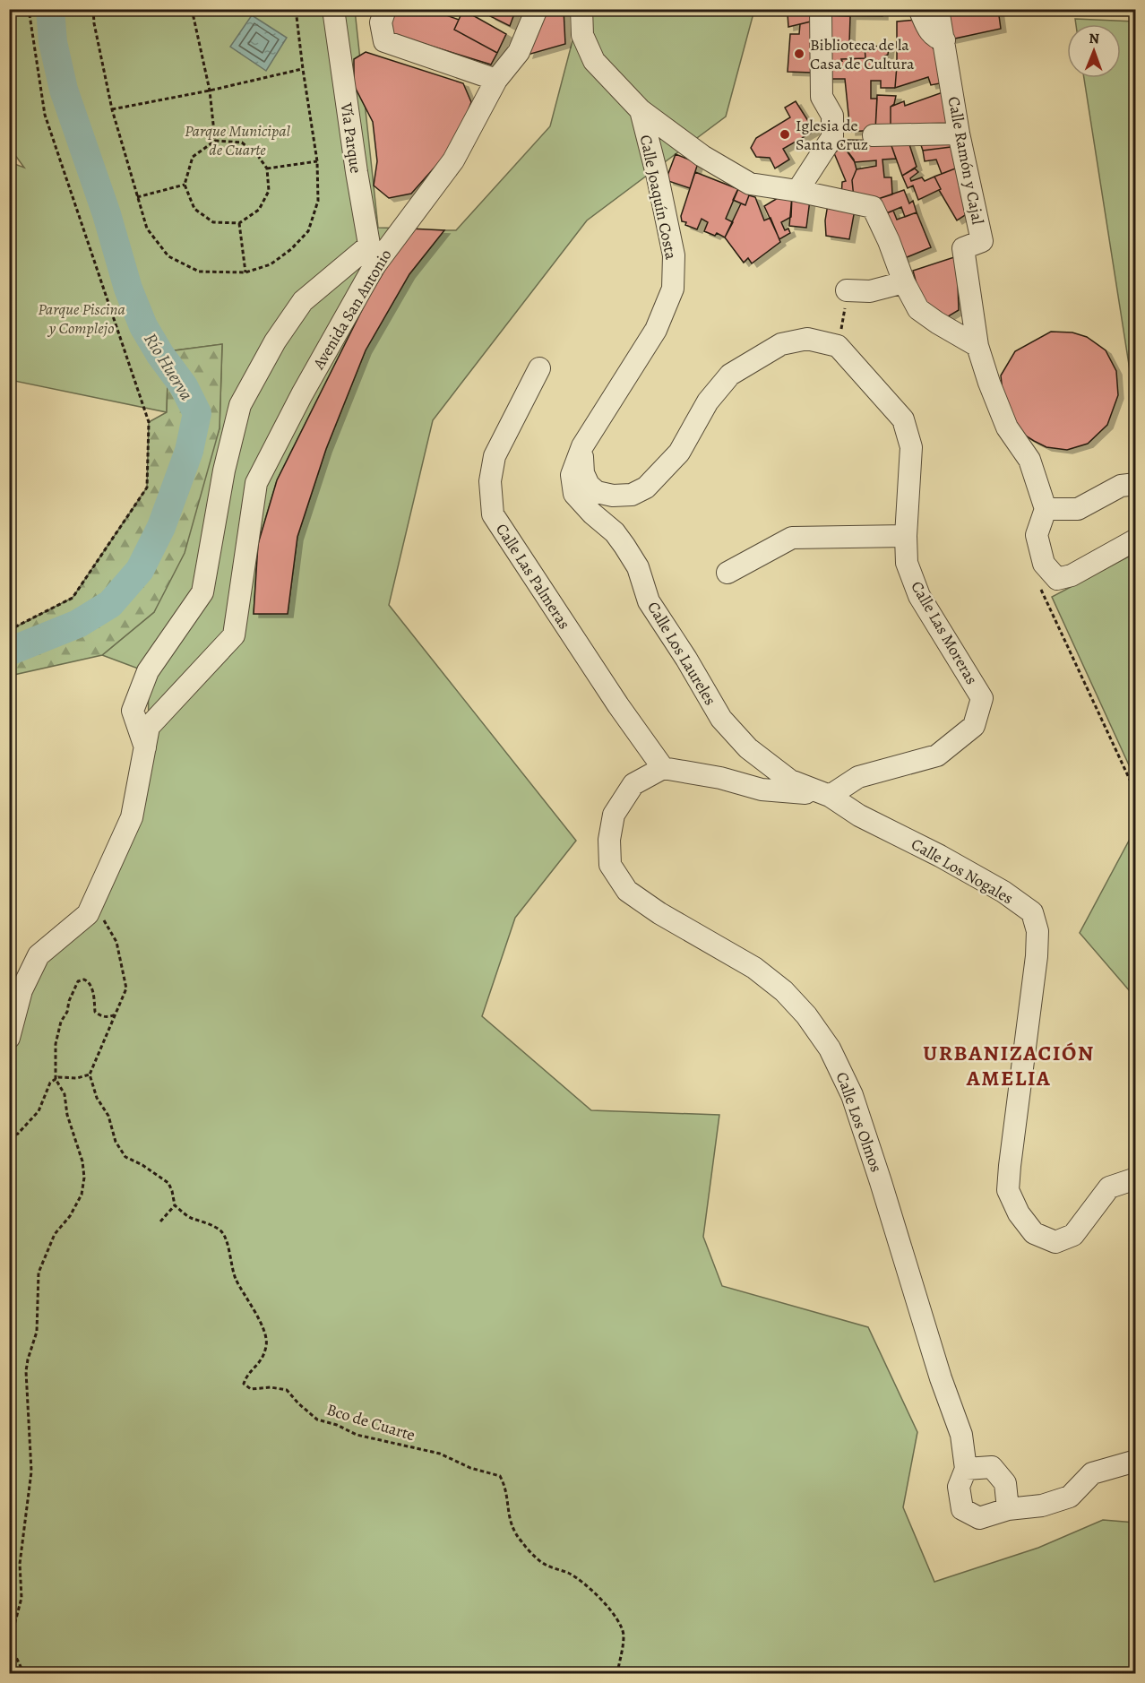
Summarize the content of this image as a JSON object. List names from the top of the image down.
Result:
{
  "streets": {
    "street": [
      "Vía Parque",
      "Calle Ramón y Cajal",
      "Calle Joaquín Costa",
      "Avenida San Antonio",
      "Calle Las Palmeras",
      "Calle Las Moreras",
      "Calle Los Laureles",
      "Calle Los Nogales",
      "Calle Los Olmos"
    ],
    "path": ["Bco de Cuarte"]
  },
  "crossings": [
    ["Vía Parque", "Avenida San Antonio"],
    ["Calle Joaquín Costa", "Calle Los Laureles"],
    ["Calle Las Palmeras", "Calle Los Olmos"],
    ["Calle Las Moreras", "Calle Los Laureles"],
    ["Calle Las Moreras", "Calle Los Nogales"],
    ["Calle Los Laureles", "Calle Los Nogales"]
  ],
  "districts": ["URBANIZACIÓN AMELIA"],
  "water": ["Río Huerva"],
  "parks": ["Parque Municipal de Cuarte", "Parque Piscina y Complejo"],
  "places": ["Biblioteca de la Casa de Cultura", "Iglesia de Santa Cruz"],
  "north": "top"
}
